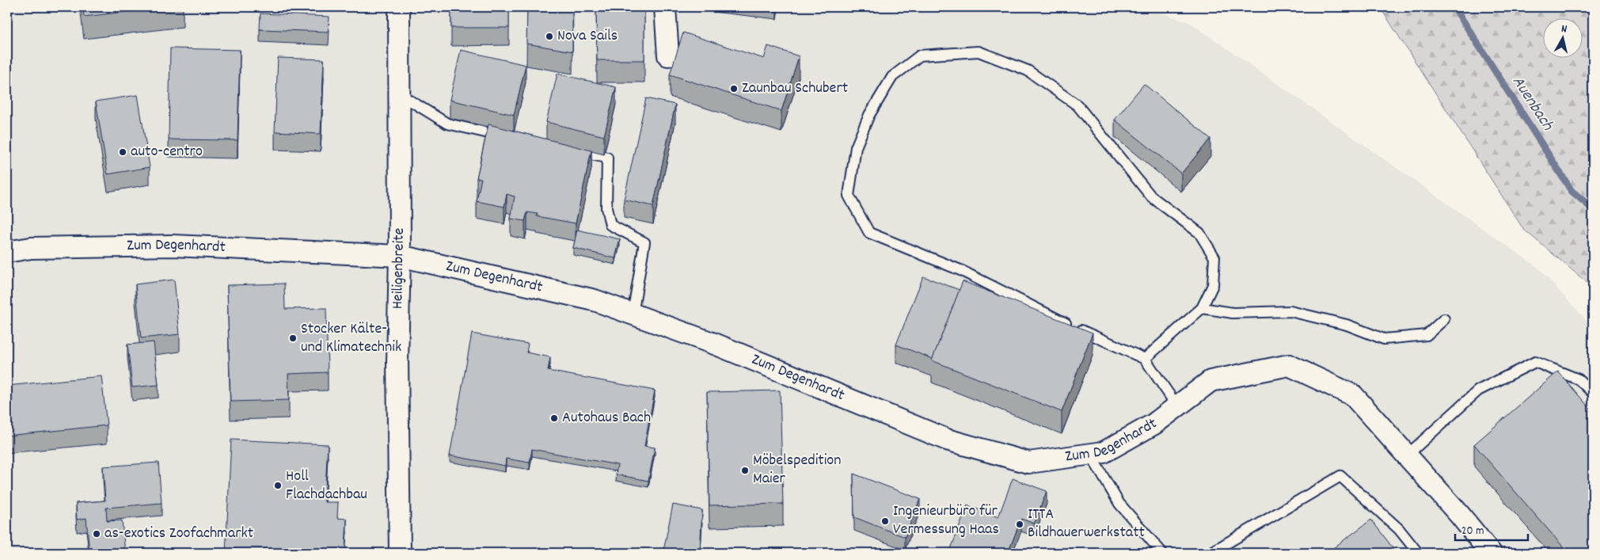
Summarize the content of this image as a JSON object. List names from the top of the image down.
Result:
{
  "streets": {
    "street": ["Zum Degenhardt", "Heiligenbreite"]
  },
  "crossings": [
    ["Zum Degenhardt", "Heiligenbreite"]
  ],
  "water": ["Auenbach"],
  "places": [
    "Nova Sails",
    "Zaunbau Schubert",
    "auto-centro",
    "Stocker Kälte- und Klimatechnik",
    "Autohaus Bach",
    "Möbelspedition Maier",
    "Holl Flachdachbau",
    "Ingenieurbüro für Vermessung Haas",
    "ITTA Bildhauerwerkstatt",
    "as-exotics Zoofachmarkt"
  ],
  "scale_bar": "20 m",
  "north": "top"
}
